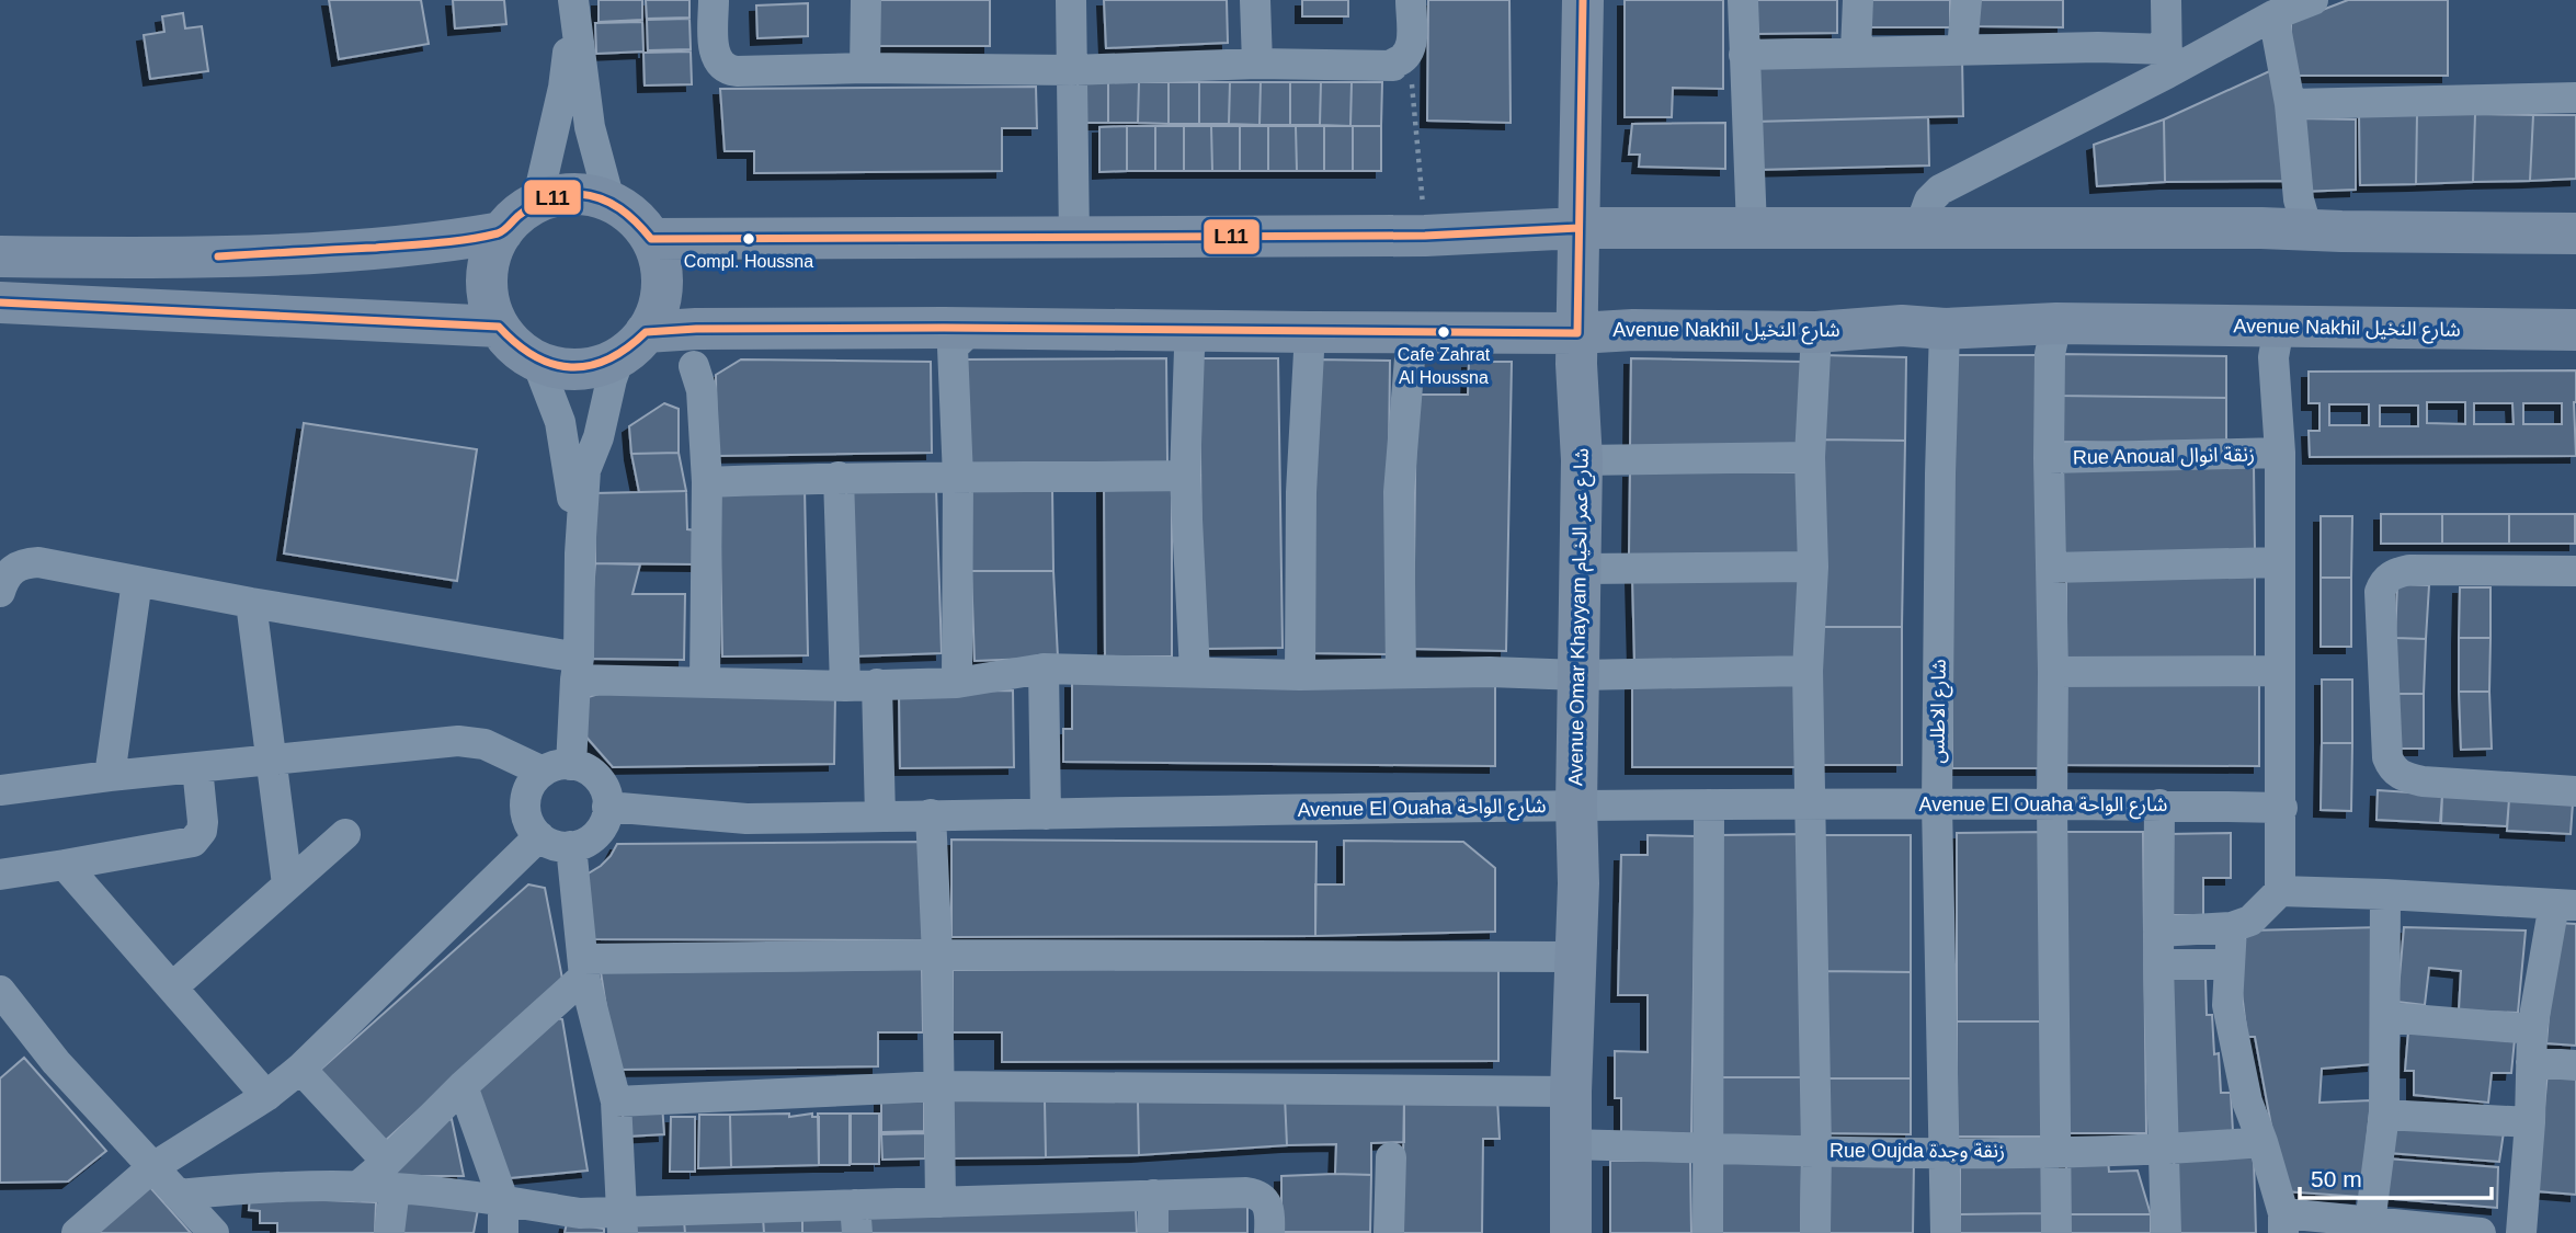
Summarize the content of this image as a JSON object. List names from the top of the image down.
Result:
{
  "streets": {
    "street": [
      "Avenue Nakhil شارع النخيل",
      "Rue Anoual زنقة انوال",
      "Avenue Omar Khayyam شارع عمر الخيام",
      "شارع الاطلس",
      "Avenue El Ouaha شارع الواحة",
      "Rue Oujda زنقة وجدة"
    ]
  },
  "crossings": [
    ["Avenue Nakhil شارع النخيل", "Avenue Omar Khayyam شارع عمر الخيام"],
    ["Avenue Nakhil شارع النخيل", "شارع الاطلس"],
    ["Avenue Omar Khayyam شارع عمر الخيام", "Avenue El Ouaha شارع الواحة"],
    ["Avenue Omar Khayyam شارع عمر الخيام", "Rue Oujda زنقة وجدة"],
    ["شارع الاطلس", "Avenue El Ouaha شارع الواحة"],
    ["شارع الاطلس", "Rue Oujda زنقة وجدة"]
  ],
  "places": ["Compl. Houssna", "Cafe Zahrat Al Houssna"],
  "lines": ["transit line L11"],
  "scale_bar": "50 m"
}
